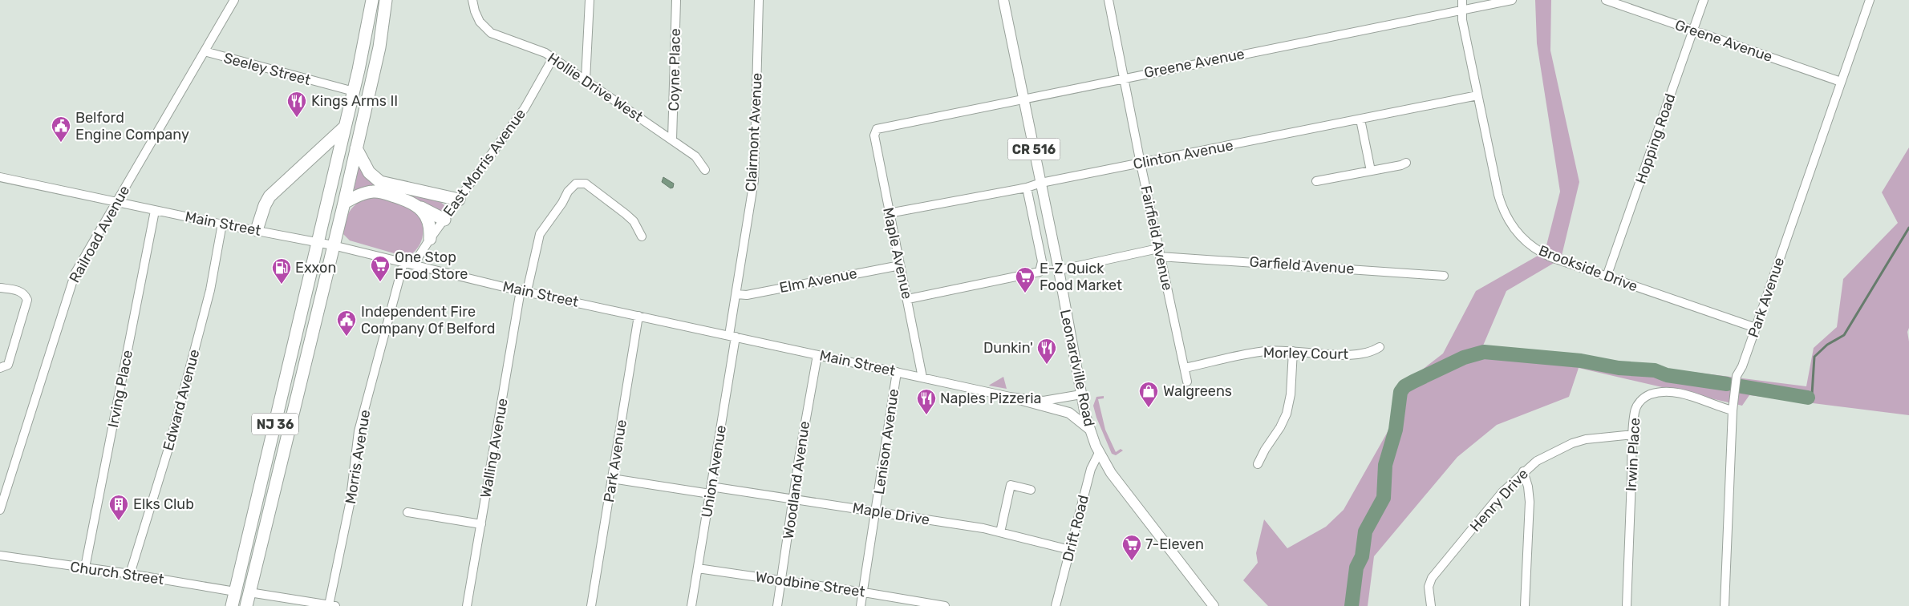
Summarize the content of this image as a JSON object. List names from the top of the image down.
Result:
{
  "streets": {
    "highway": ["NJ 36"],
    "main road": ["CR 516", "Leonardville Road"],
    "street": [
      "Greene Avenue",
      "Seeley Street",
      "Coyne Place",
      "Hollie Drive West",
      "Clairmont Avenue",
      "Hopping Road",
      "Clinton Avenue",
      "East Morris Avenue",
      "Main Street",
      "Railroad Avenue",
      "Fairfield Avenue",
      "Maple Avenue",
      "Garfield Avenue",
      "Brookside Drive",
      "Elm Avenue",
      "Park Avenue",
      "Morley Court",
      "Irving Place",
      "Edward Avenue",
      "Lenison Avenue",
      "Walling Avenue",
      "Irwin Place",
      "Morris Avenue",
      "Union Avenue",
      "Woodland Avenue",
      "Henry Drive",
      "Maple Drive",
      "Drift Road",
      "Church Street",
      "Woodbine Street"
    ]
  },
  "crossings": [
    ["Greene Avenue", "Hopping Road"],
    ["Greene Avenue", "Fairfield Avenue"],
    ["Greene Avenue", "Maple Avenue"],
    ["Greene Avenue", "Brookside Drive"],
    ["Greene Avenue", "Park Avenue"],
    ["Greene Avenue", "Leonardville Road"],
    ["Seeley Street", "Railroad Avenue"],
    ["Seeley Street", "NJ 36"],
    ["Coyne Place", "Hollie Drive West"],
    ["Hollie Drive West", "East Morris Avenue"],
    ["Clairmont Avenue", "Main Street"],
    ["Clairmont Avenue", "Elm Avenue"],
    ["Clairmont Avenue", "Union Avenue"],
    ["Hopping Road", "Brookside Drive"],
    ["Clinton Avenue", "Fairfield Avenue"],
    ["Clinton Avenue", "Maple Avenue"],
    ["Clinton Avenue", "Brookside Drive"],
    ["Clinton Avenue", "Leonardville Road"],
    ["East Morris Avenue", "Main Street"],
    ["Main Street", "Railroad Avenue"],
    ["Main Street", "Maple Avenue"],
    ["Main Street", "Park Avenue"],
    ["Main Street", "Leonardville Road"],
    ["Main Street", "Irving Place"],
    ["Main Street", "Edward Avenue"],
    ["Main Street", "NJ 36"],
    ["Main Street", "Lenison Avenue"],
    ["Main Street", "Walling Avenue"],
    ["Main Street", "Morris Avenue"],
    ["Main Street", "Union Avenue"],
    ["Main Street", "Woodland Avenue"],
    ["Fairfield Avenue", "Garfield Avenue"],
    ["Fairfield Avenue", "Morley Court"],
    ["Maple Avenue", "Elm Avenue"],
    ["Garfield Avenue", "Leonardville Road"],
    ["Brookside Drive", "Park Avenue"],
    ["Park Avenue", "Irwin Place"],
    ["Park Avenue", "Maple Drive"],
    ["Leonardville Road", "Drift Road"],
    ["Irving Place", "Church Street"],
    ["Edward Avenue", "Church Street"],
    ["NJ 36", "Church Street"],
    ["Lenison Avenue", "Maple Drive"],
    ["Lenison Avenue", "Woodbine Street"],
    ["Irwin Place", "Henry Drive"],
    ["Union Avenue", "Maple Drive"],
    ["Union Avenue", "Woodbine Street"],
    ["Woodland Avenue", "Maple Drive"],
    ["Woodland Avenue", "Woodbine Street"],
    ["Maple Drive", "Drift Road"]
  ],
  "places": {
    "restaurant": ["Kings Arms II", "Dunkin'", "Naples Pizzeria"],
    "public building": ["Belford Engine Company", "Independent Fire Company Of Belford"],
    "supermarket": ["One Stop Food Store", "E-Z Quick Food Market", "7-Eleven"],
    "fuel station": ["Exxon"],
    "shop": ["Walgreens"],
    "building": ["Elks Club"]
  }
}
